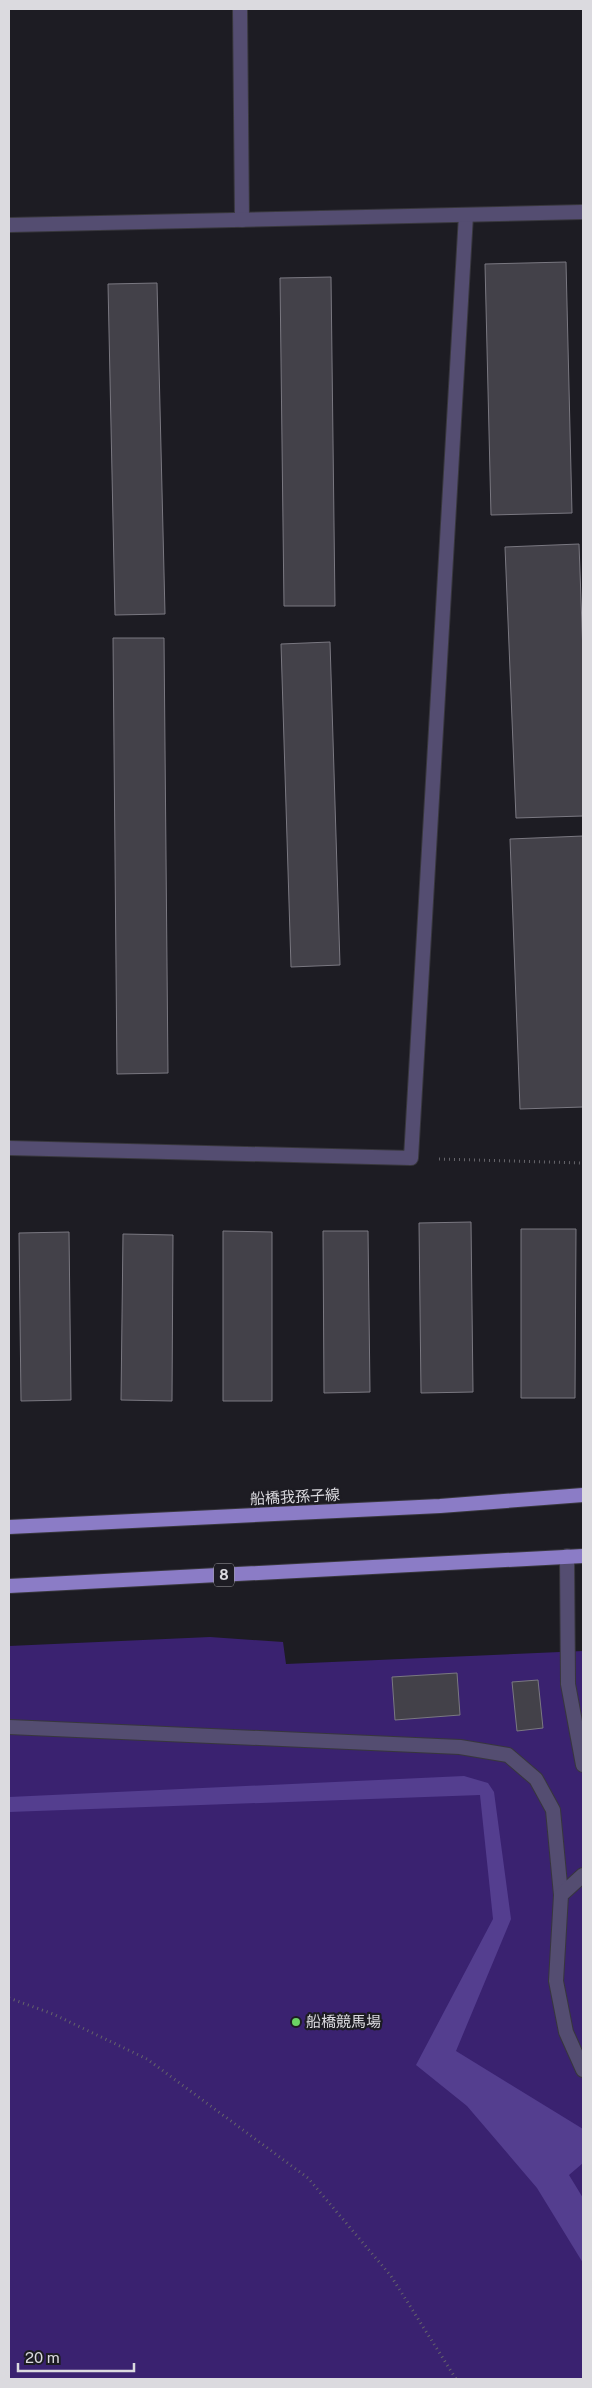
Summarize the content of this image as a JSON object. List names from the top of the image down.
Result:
{
  "streets": {
    "main road": ["船橋我孫子線", "8"]
  },
  "places": ["船橋競馬場"],
  "scale_bar": "20 m"
}
